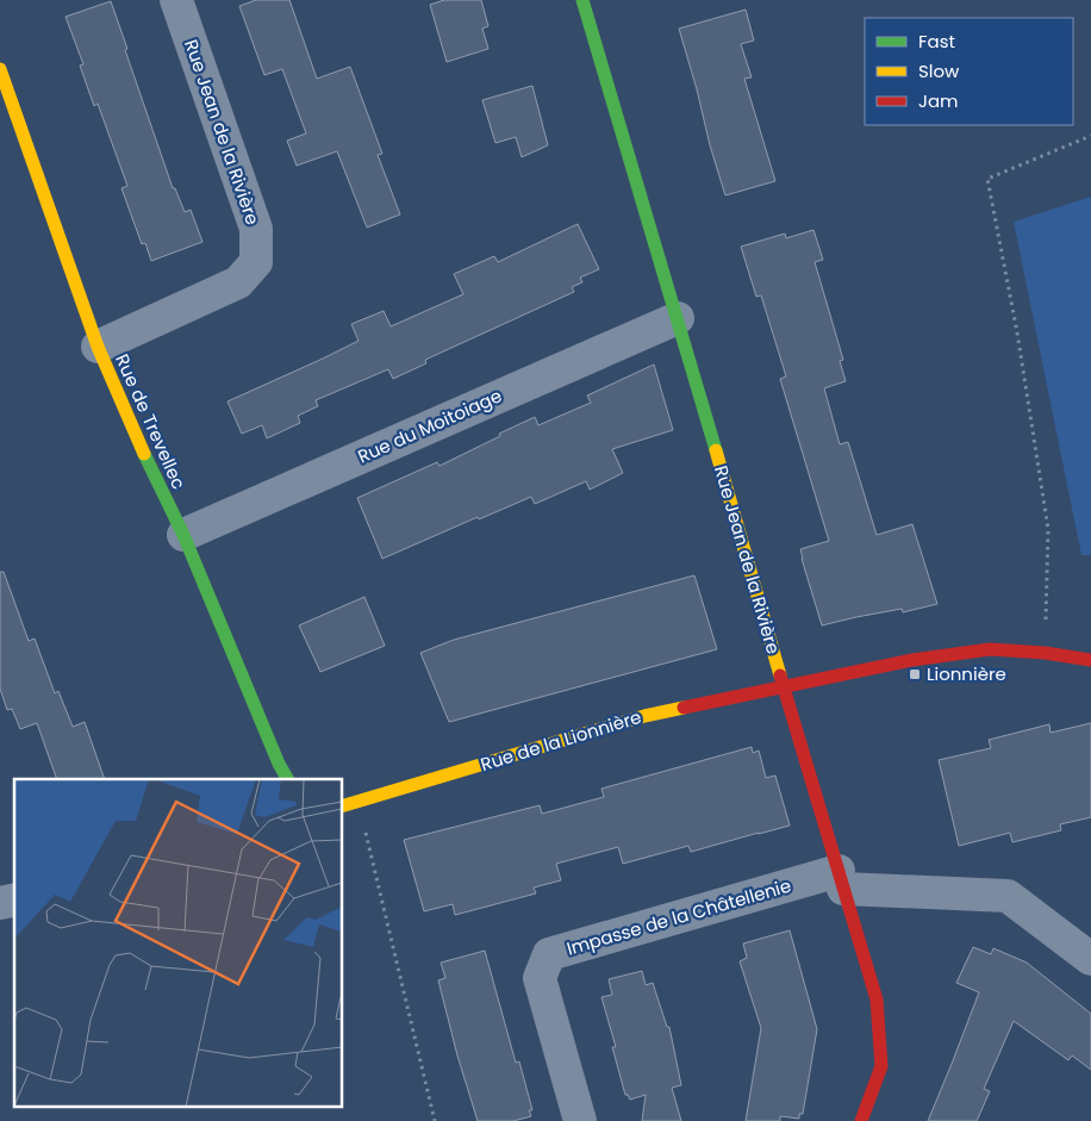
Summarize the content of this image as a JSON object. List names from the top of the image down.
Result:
{
  "streets": {
    "street": [
      "Rue Jean de la Rivière",
      "Rue de Trevellec",
      "Rue du Moitoiage",
      "Rue de la Lionnière",
      "Impasse de la Châtellenie"
    ]
  },
  "crossings": [
    ["Rue Jean de la Rivière", "Rue de Trevellec"],
    ["Rue Jean de la Rivière", "Rue du Moitoiage"],
    ["Rue Jean de la Rivière", "Rue de la Lionnière"],
    ["Rue Jean de la Rivière", "Impasse de la Châtellenie"],
    ["Rue de Trevellec", "Rue du Moitoiage"]
  ],
  "places": {
    "transit": ["Lionnière"]
  },
  "legend": ["Fast", "Slow", "Jam"]
}
